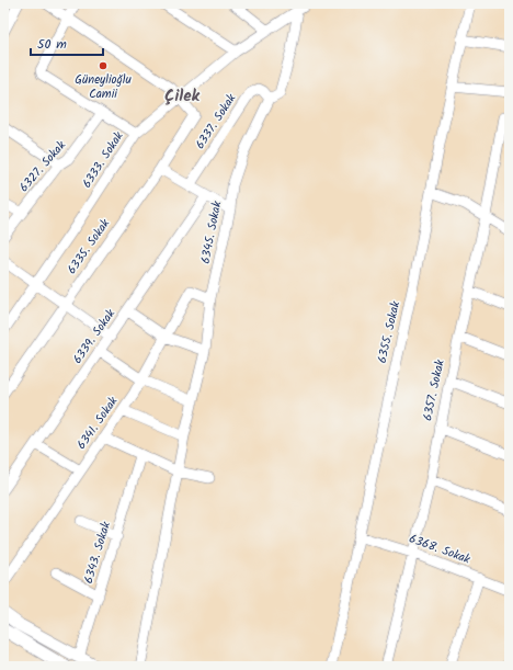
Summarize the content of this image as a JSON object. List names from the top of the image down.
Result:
{
  "streets": {
    "street": [
      "6337. Sokak",
      "6333. Sokak",
      "6327. Sokak",
      "6345. Sokak",
      "6335. Sokak",
      "6355. Sokak",
      "6339. Sokak",
      "6357. Sokak",
      "6341. Sokak",
      "6368. Sokak",
      "6343. Sokak"
    ]
  },
  "crossings": [
    ["6337. Sokak", "6345. Sokak"],
    ["6333. Sokak", "6345. Sokak"],
    ["6333. Sokak", "6335. Sokak"],
    ["6345. Sokak", "6341. Sokak"],
    ["6355. Sokak", "6368. Sokak"],
    ["6357. Sokak", "6368. Sokak"]
  ],
  "districts": ["Çilek"],
  "places": ["Güneylioğlu Camii"],
  "scale_bar": "50 m"
}
